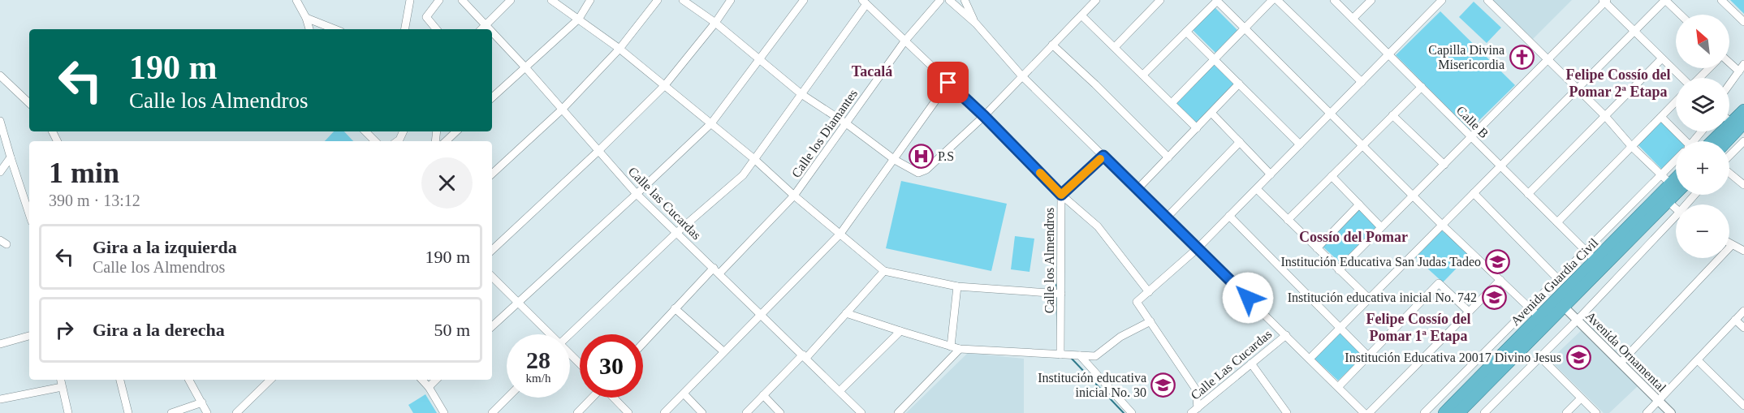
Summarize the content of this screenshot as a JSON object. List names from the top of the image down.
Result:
{
  "streets": {
    "highway": ["Avenida Guardia Civil"],
    "street": [
      "Calle B",
      "Calle los Diamantes",
      "Calle las Cucardas",
      "Calle los Almendros",
      "Avenida Ornamental",
      "Calle Las Cucardas"
    ]
  },
  "crossings": [
    ["Calle B", "Avenida Guardia Civil"],
    ["Calle los Diamantes", "Calle las Cucardas"],
    ["Avenida Guardia Civil", "Avenida Ornamental"]
  ],
  "districts": [
    "Tacalá",
    "Felipe Cossío del Pomar 2ª Etapa",
    "Cossío del Pomar",
    "Felipe Cossío del Pomar 1ª Etapa"
  ],
  "places": {
    "church": ["Capilla Divina Misericordia"],
    "hospital": ["P.S"],
    "school or university": [
      "Institución Educativa San Judas Tadeo",
      "Institución educativa inicial No. 742",
      "Institución Educativa 20017 Divino Jesus",
      "Institución educativa inicial No. 30"
    ]
  },
  "north": "top left",
  "page": {
    "map_buttons": ["+", "−"],
    "turn": ["190 m", "Calle los Almendros"],
    "heading": ["1 min", "390 m · 13:12"],
    "list": [
      {
        "name": "Gira a la izquierda",
        "note": "Calle los Almendros",
        "value": "190 m"
      },
      {
        "name": "Gira a la derecha",
        "value": "50 m"
      }
    ],
    "speed": "28 km/h",
    "limit": "30"
  }
}
